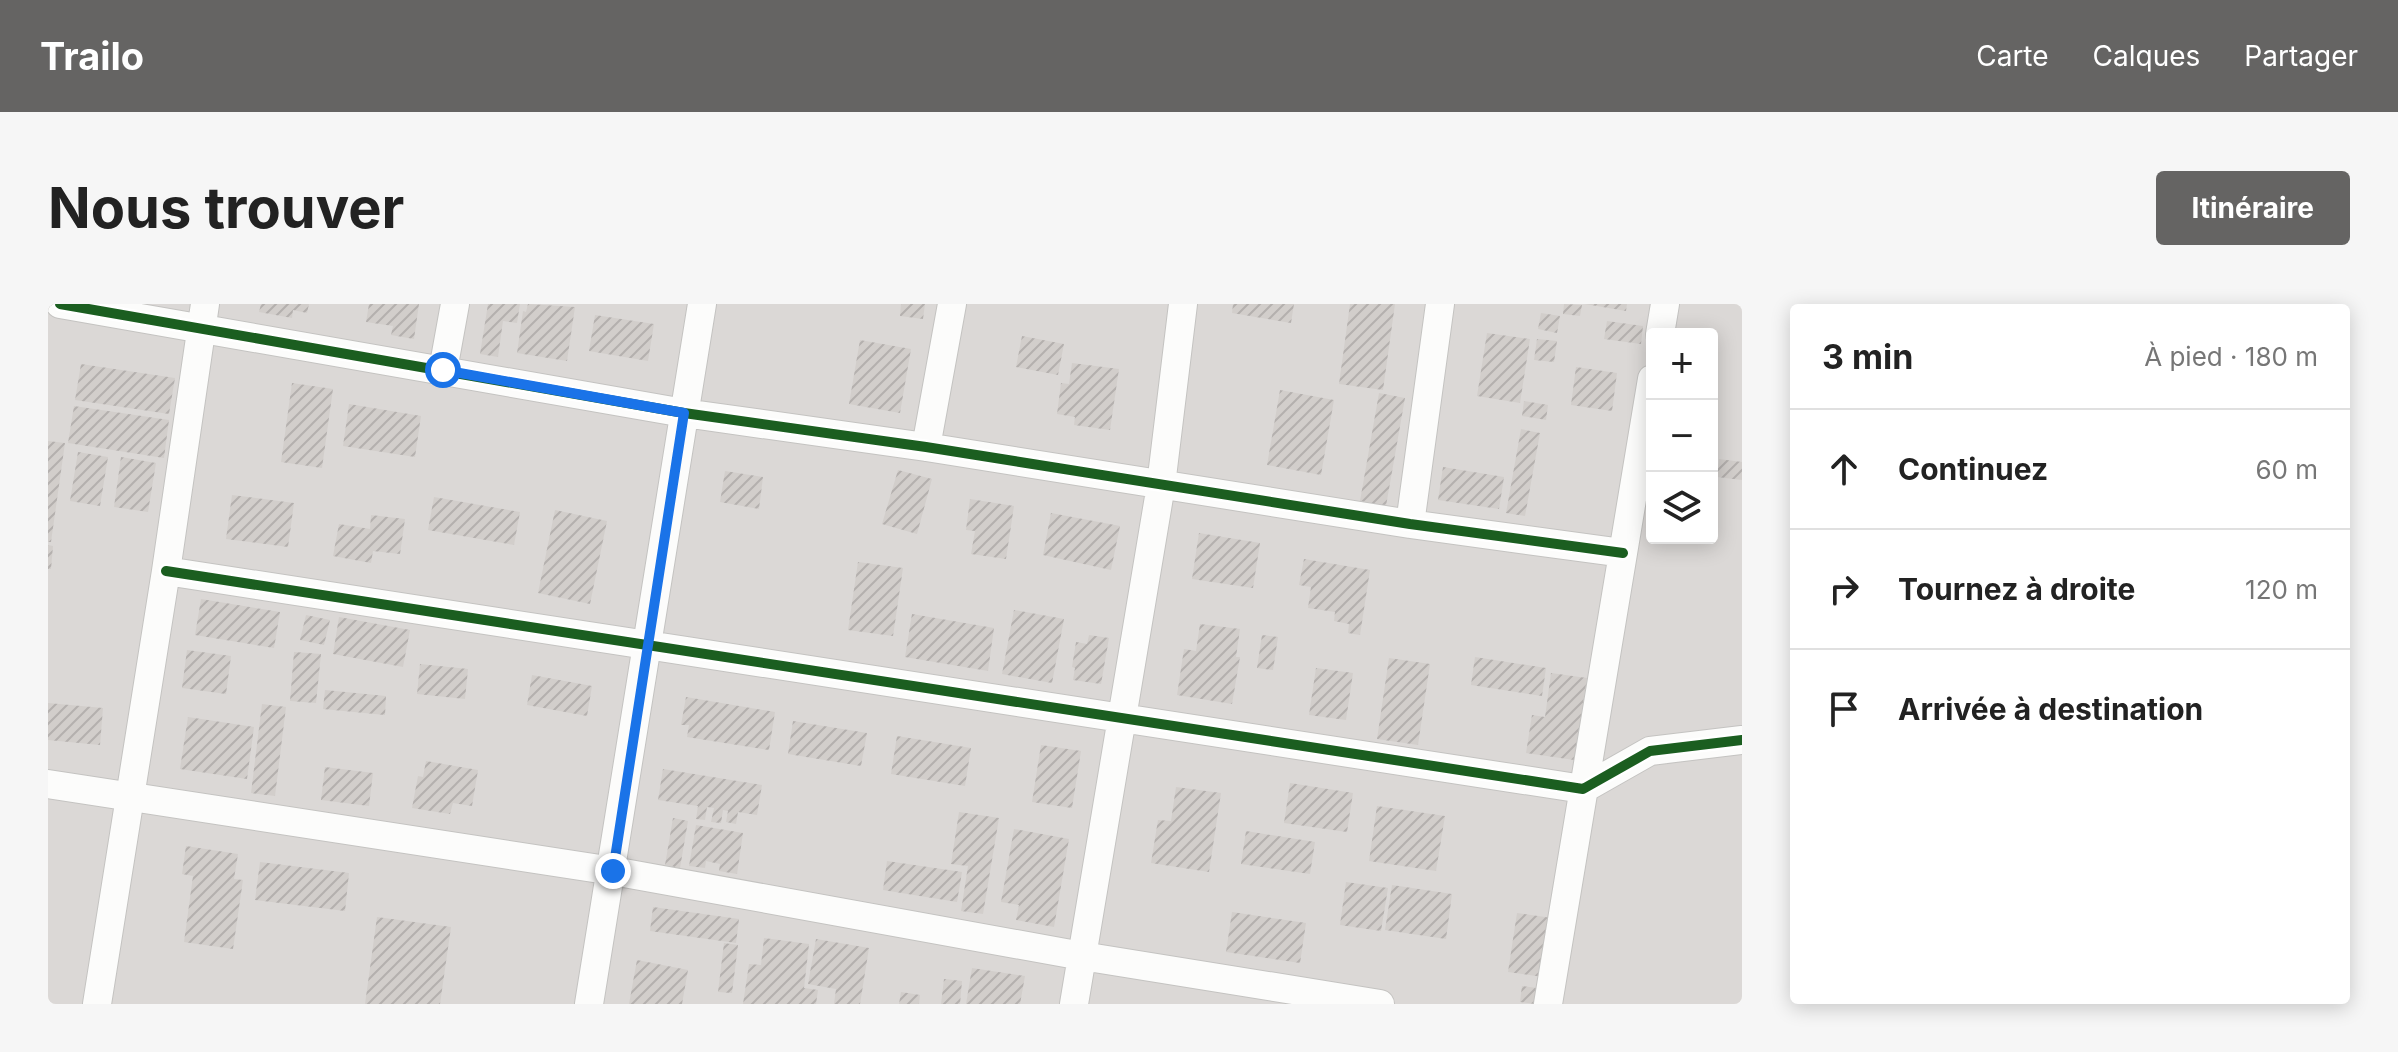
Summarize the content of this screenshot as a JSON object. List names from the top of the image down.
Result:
{
  "page": {
    "header": "Trailo",
    "nav": ["Carte", "Calques", "Partager"],
    "buttons": "Itinéraire",
    "title": "Nous trouver",
    "heading": ["3 min", "À pied · 180 m"],
    "map_buttons": ["+", "−"],
    "list": [
      ["Continuez", "60 m"],
      ["Tournez à droite", "120 m"],
      "Arrivée à destination"
    ]
  }
}
